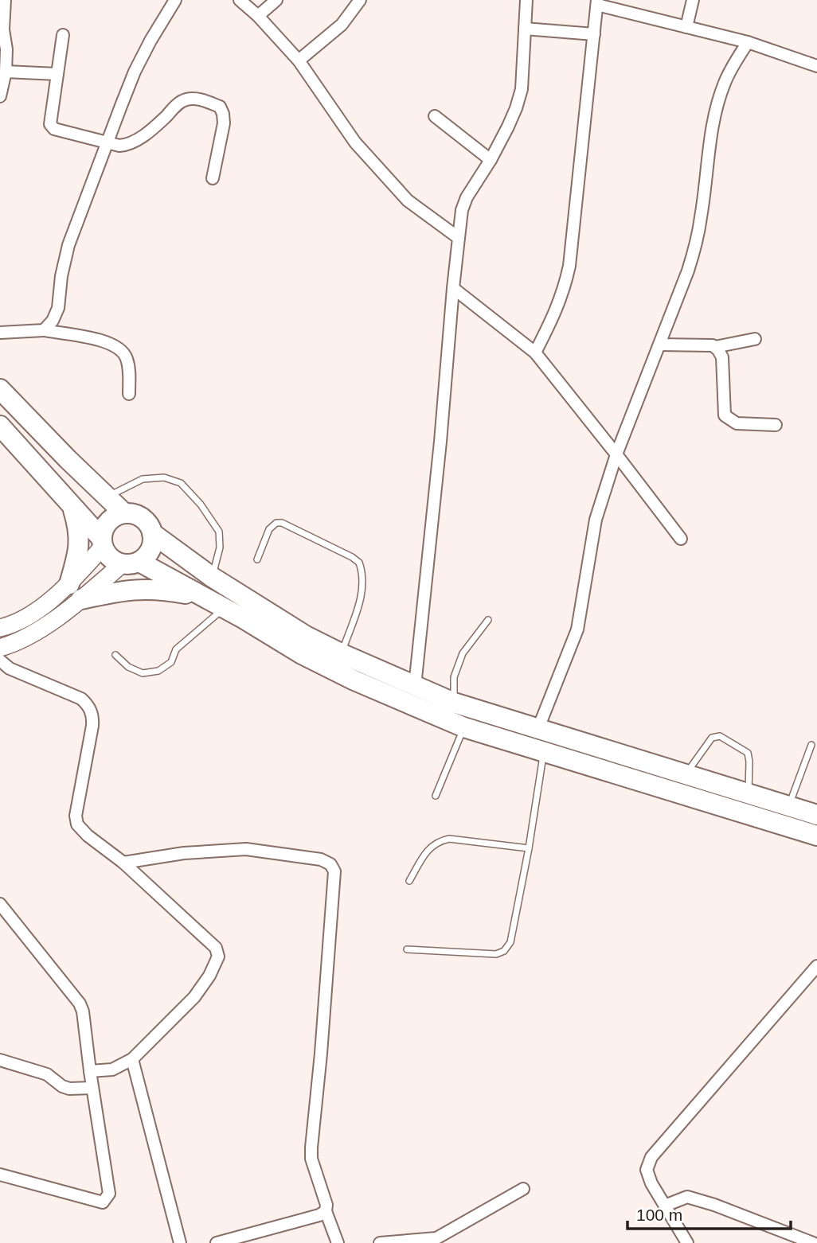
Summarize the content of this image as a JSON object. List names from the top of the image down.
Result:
{
  "scale_bar": "100 m"
}
